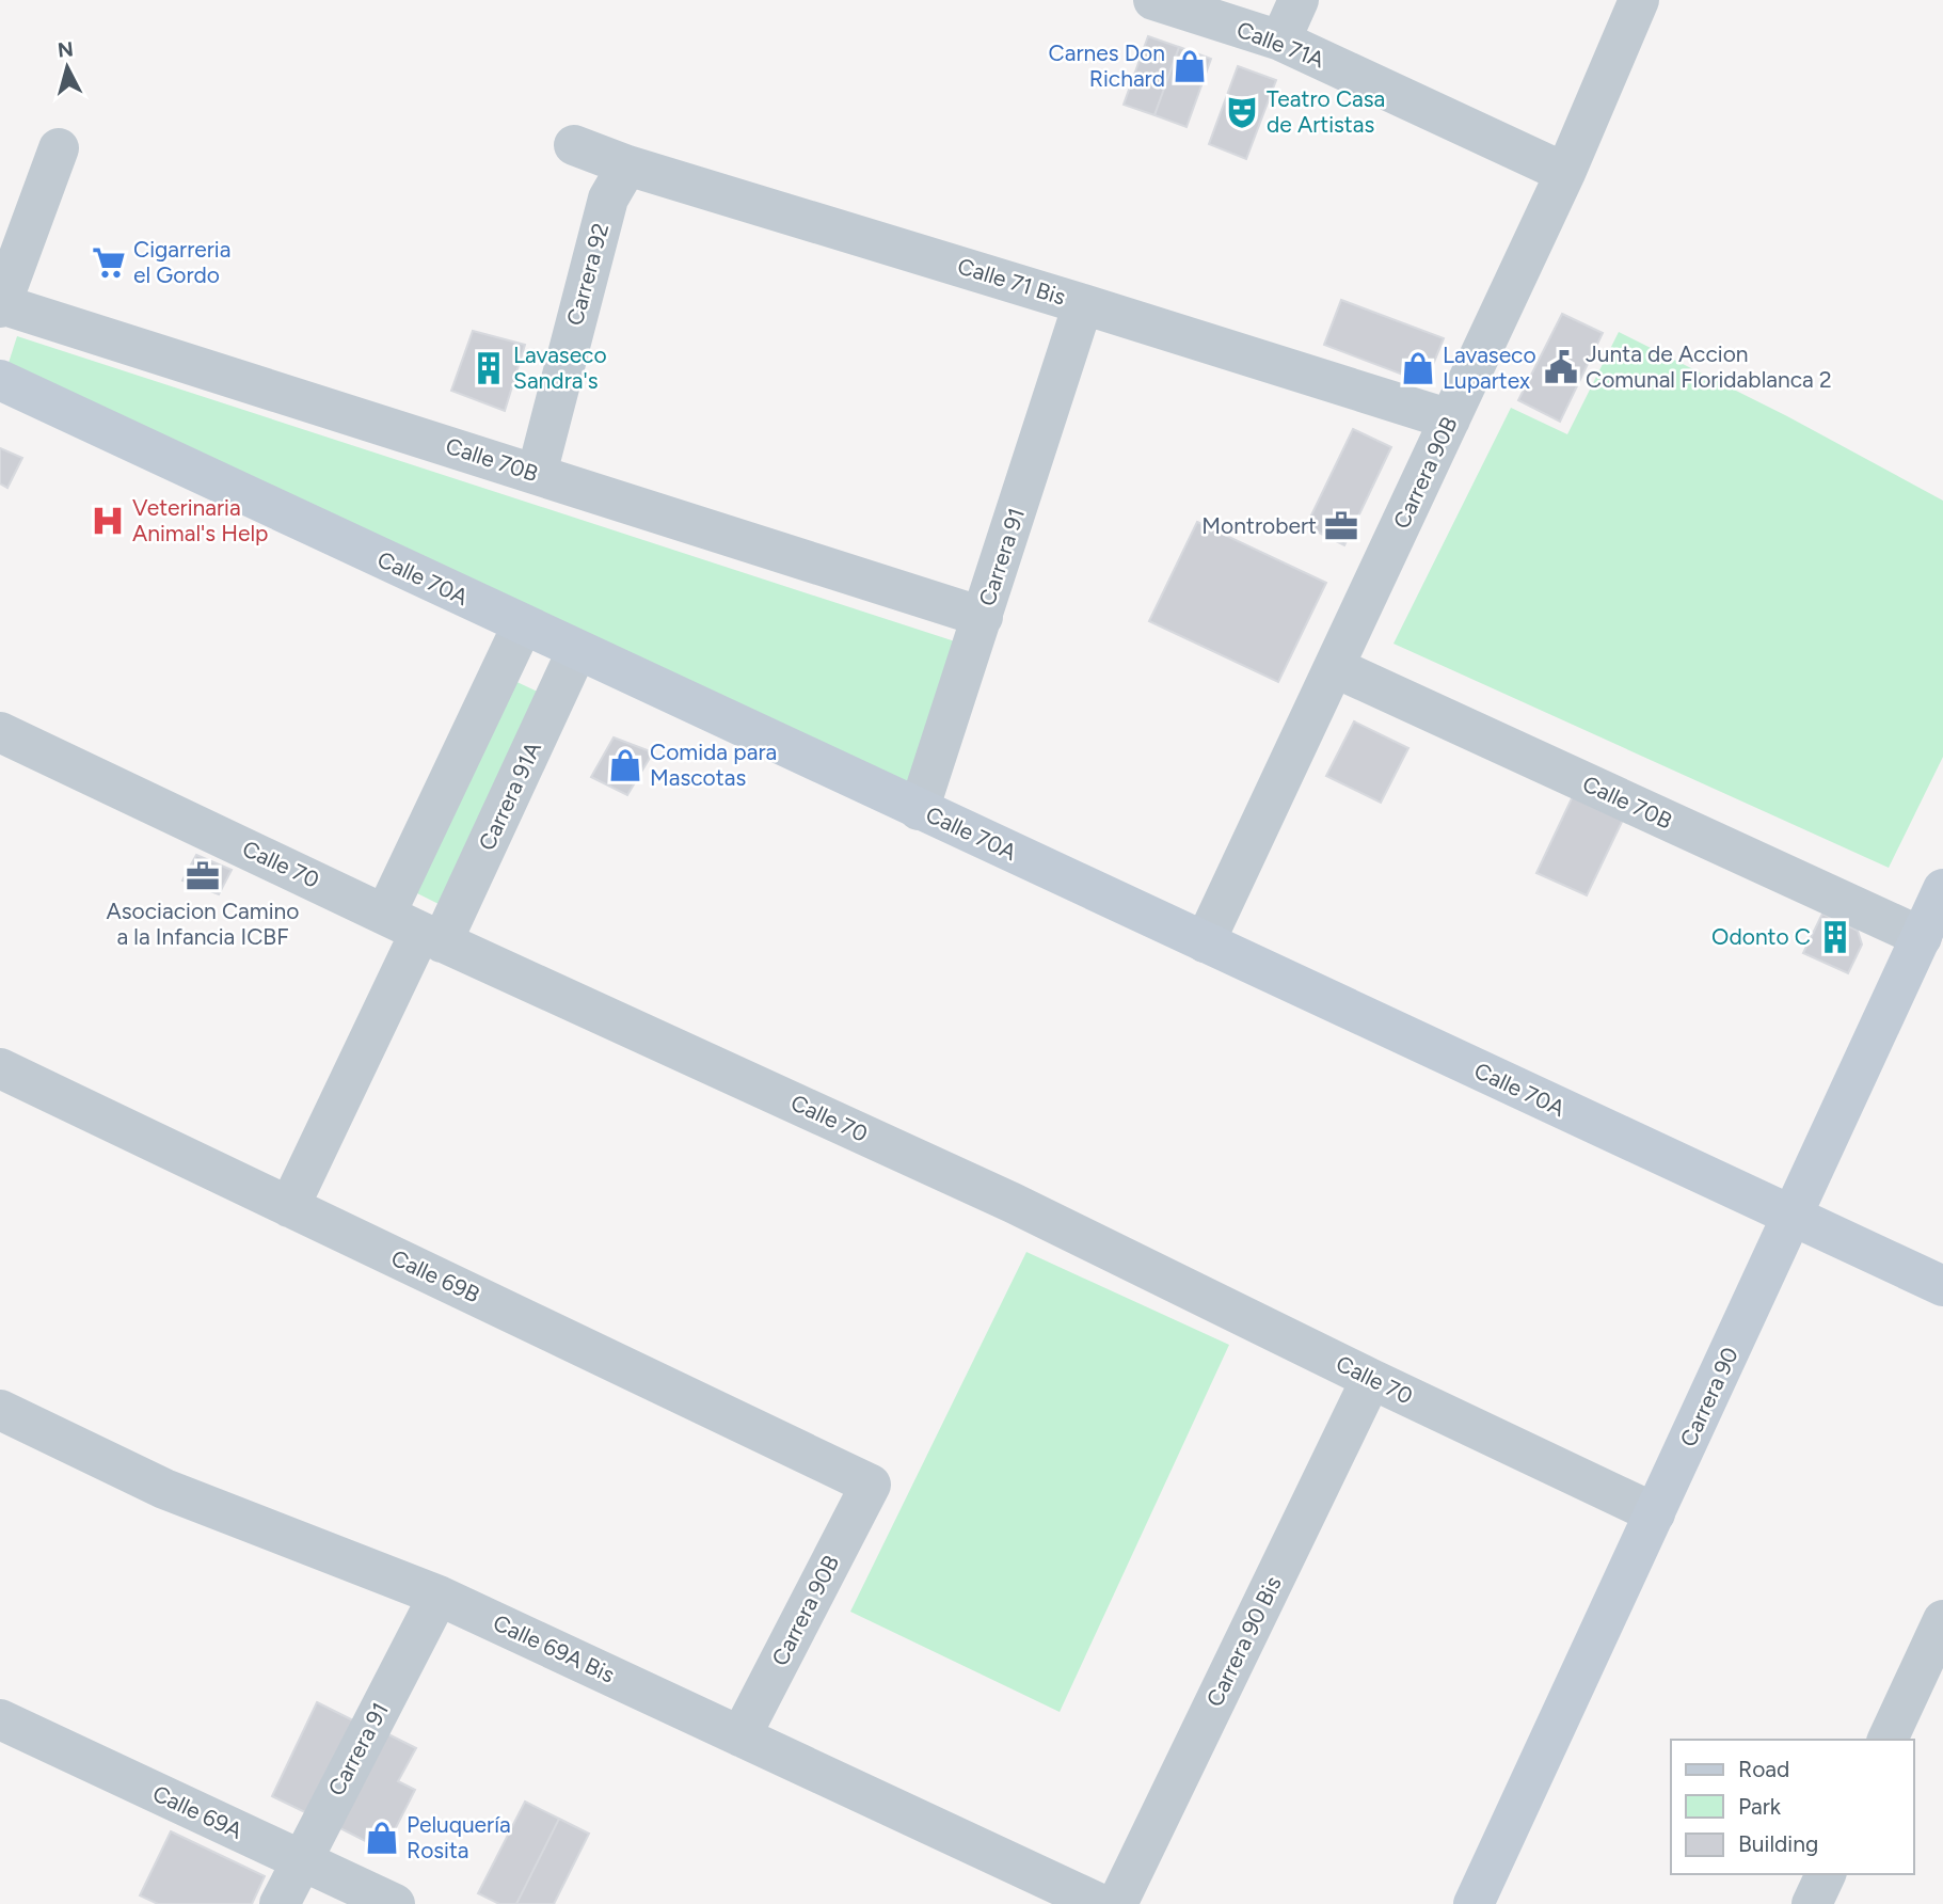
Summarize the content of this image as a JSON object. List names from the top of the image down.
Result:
{
  "streets": {
    "street": [
      "Calle 71A",
      "Carrera 92",
      "Calle 71 Bis",
      "Calle 70B",
      "Carrera 90B",
      "Carrera 91",
      "Calle 70A",
      "Carrera 91A",
      "Calle 70",
      "Calle 69B",
      "Carrera 90",
      "Carrera 90 Bis",
      "Calle 69A Bis",
      "Calle 69A"
    ]
  },
  "crossings": [
    ["Calle 71A", "Carrera 90B"],
    ["Carrera 92", "Calle 71 Bis"],
    ["Carrera 92", "Calle 70B"],
    ["Calle 71 Bis", "Carrera 90B"],
    ["Calle 71 Bis", "Carrera 91"],
    ["Calle 70B", "Carrera 90B"],
    ["Calle 70B", "Carrera 91"],
    ["Calle 70B", "Carrera 90"],
    ["Carrera 90B", "Calle 70A"],
    ["Carrera 90B", "Calle 69B"],
    ["Carrera 90B", "Calle 69A Bis"],
    ["Carrera 91", "Calle 70A"],
    ["Carrera 91", "Calle 69A Bis"],
    ["Carrera 91", "Calle 69A"],
    ["Calle 70A", "Carrera 91A"],
    ["Calle 70A", "Carrera 90"],
    ["Carrera 91A", "Calle 70"],
    ["Carrera 91A", "Calle 69B"],
    ["Calle 70", "Carrera 90"],
    ["Calle 70", "Carrera 90 Bis"]
  ],
  "places": {
    "shop": [
      "Carnes Don Richard",
      "Lavaseco Lupartex",
      "Comida para Mascotas",
      "Peluquería Rosita"
    ],
    "theatre": ["Teatro Casa de Artistas"],
    "supermarket": ["Cigarreria el Gordo"],
    "public building": ["Junta de Accion Comunal Floridablanca 2"],
    "building": ["Lavaseco Sandra's", "Odonto C"],
    "hospital": ["Veterinaria Animal's Help"],
    "office": ["Montrobert", "Asociacion Camino a la Infancia ICBF"]
  },
  "legend": ["Road", "Park", "Building"],
  "north": "top"
}
